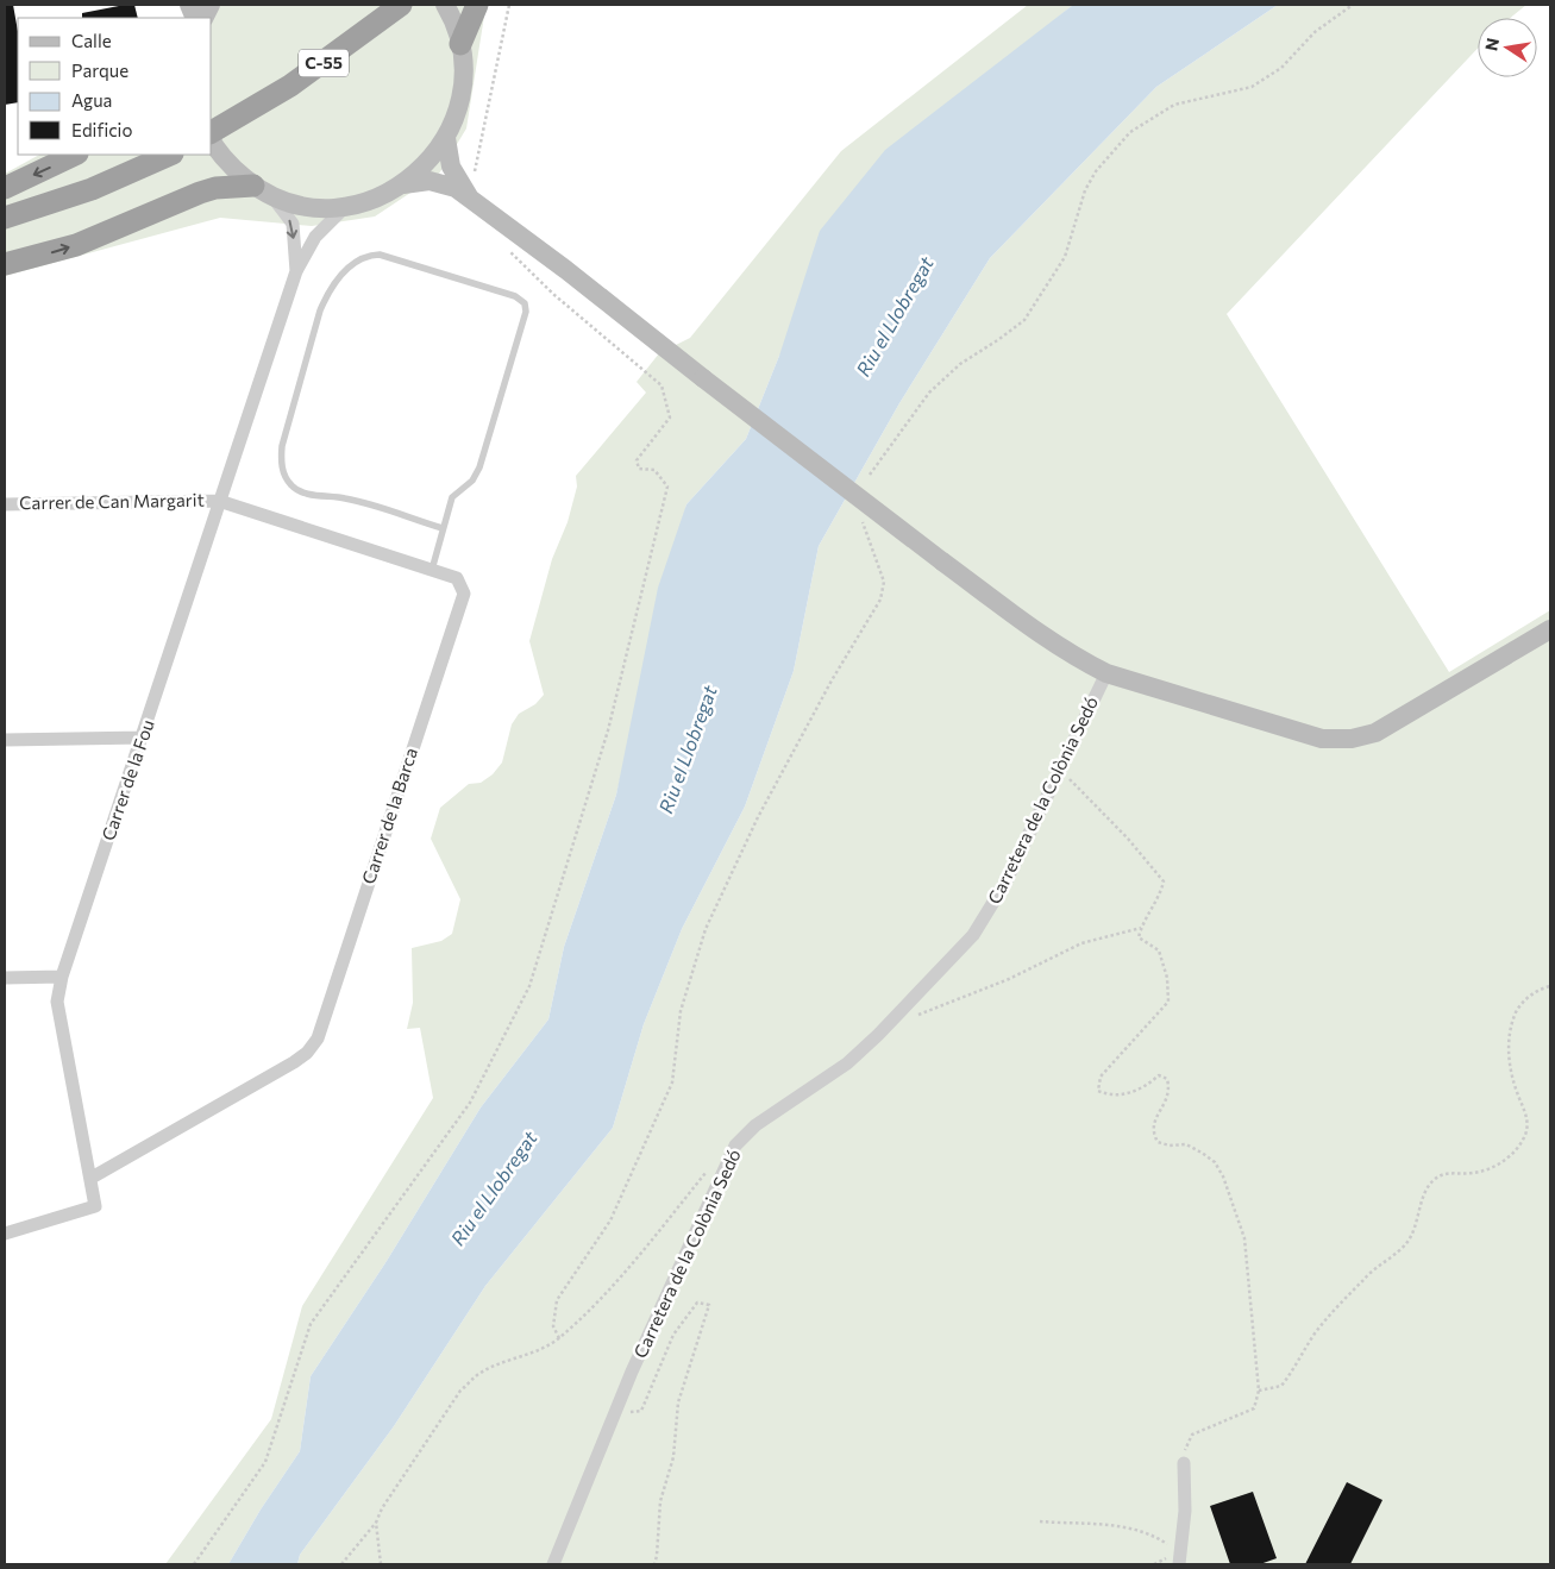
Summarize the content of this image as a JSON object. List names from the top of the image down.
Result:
{
  "streets": {
    "highway": ["C-55"],
    "street": [
      "Carrer de Can Margarit",
      "Carrer de la Fou",
      "Carretera de la Colònia Sedó",
      "Carrer de la Barca"
    ]
  },
  "crossings": [
    ["Carrer de Can Margarit", "Carrer de la Fou"],
    ["Carrer de Can Margarit", "Carrer de la Barca"],
    ["Carrer de la Fou", "Carrer de la Barca"]
  ],
  "water": ["Riu el Llobregat"],
  "legend": [
    "Calle",
    "Parque",
    "Agua",
    "Edificio"
  ],
  "north": "left"
}
